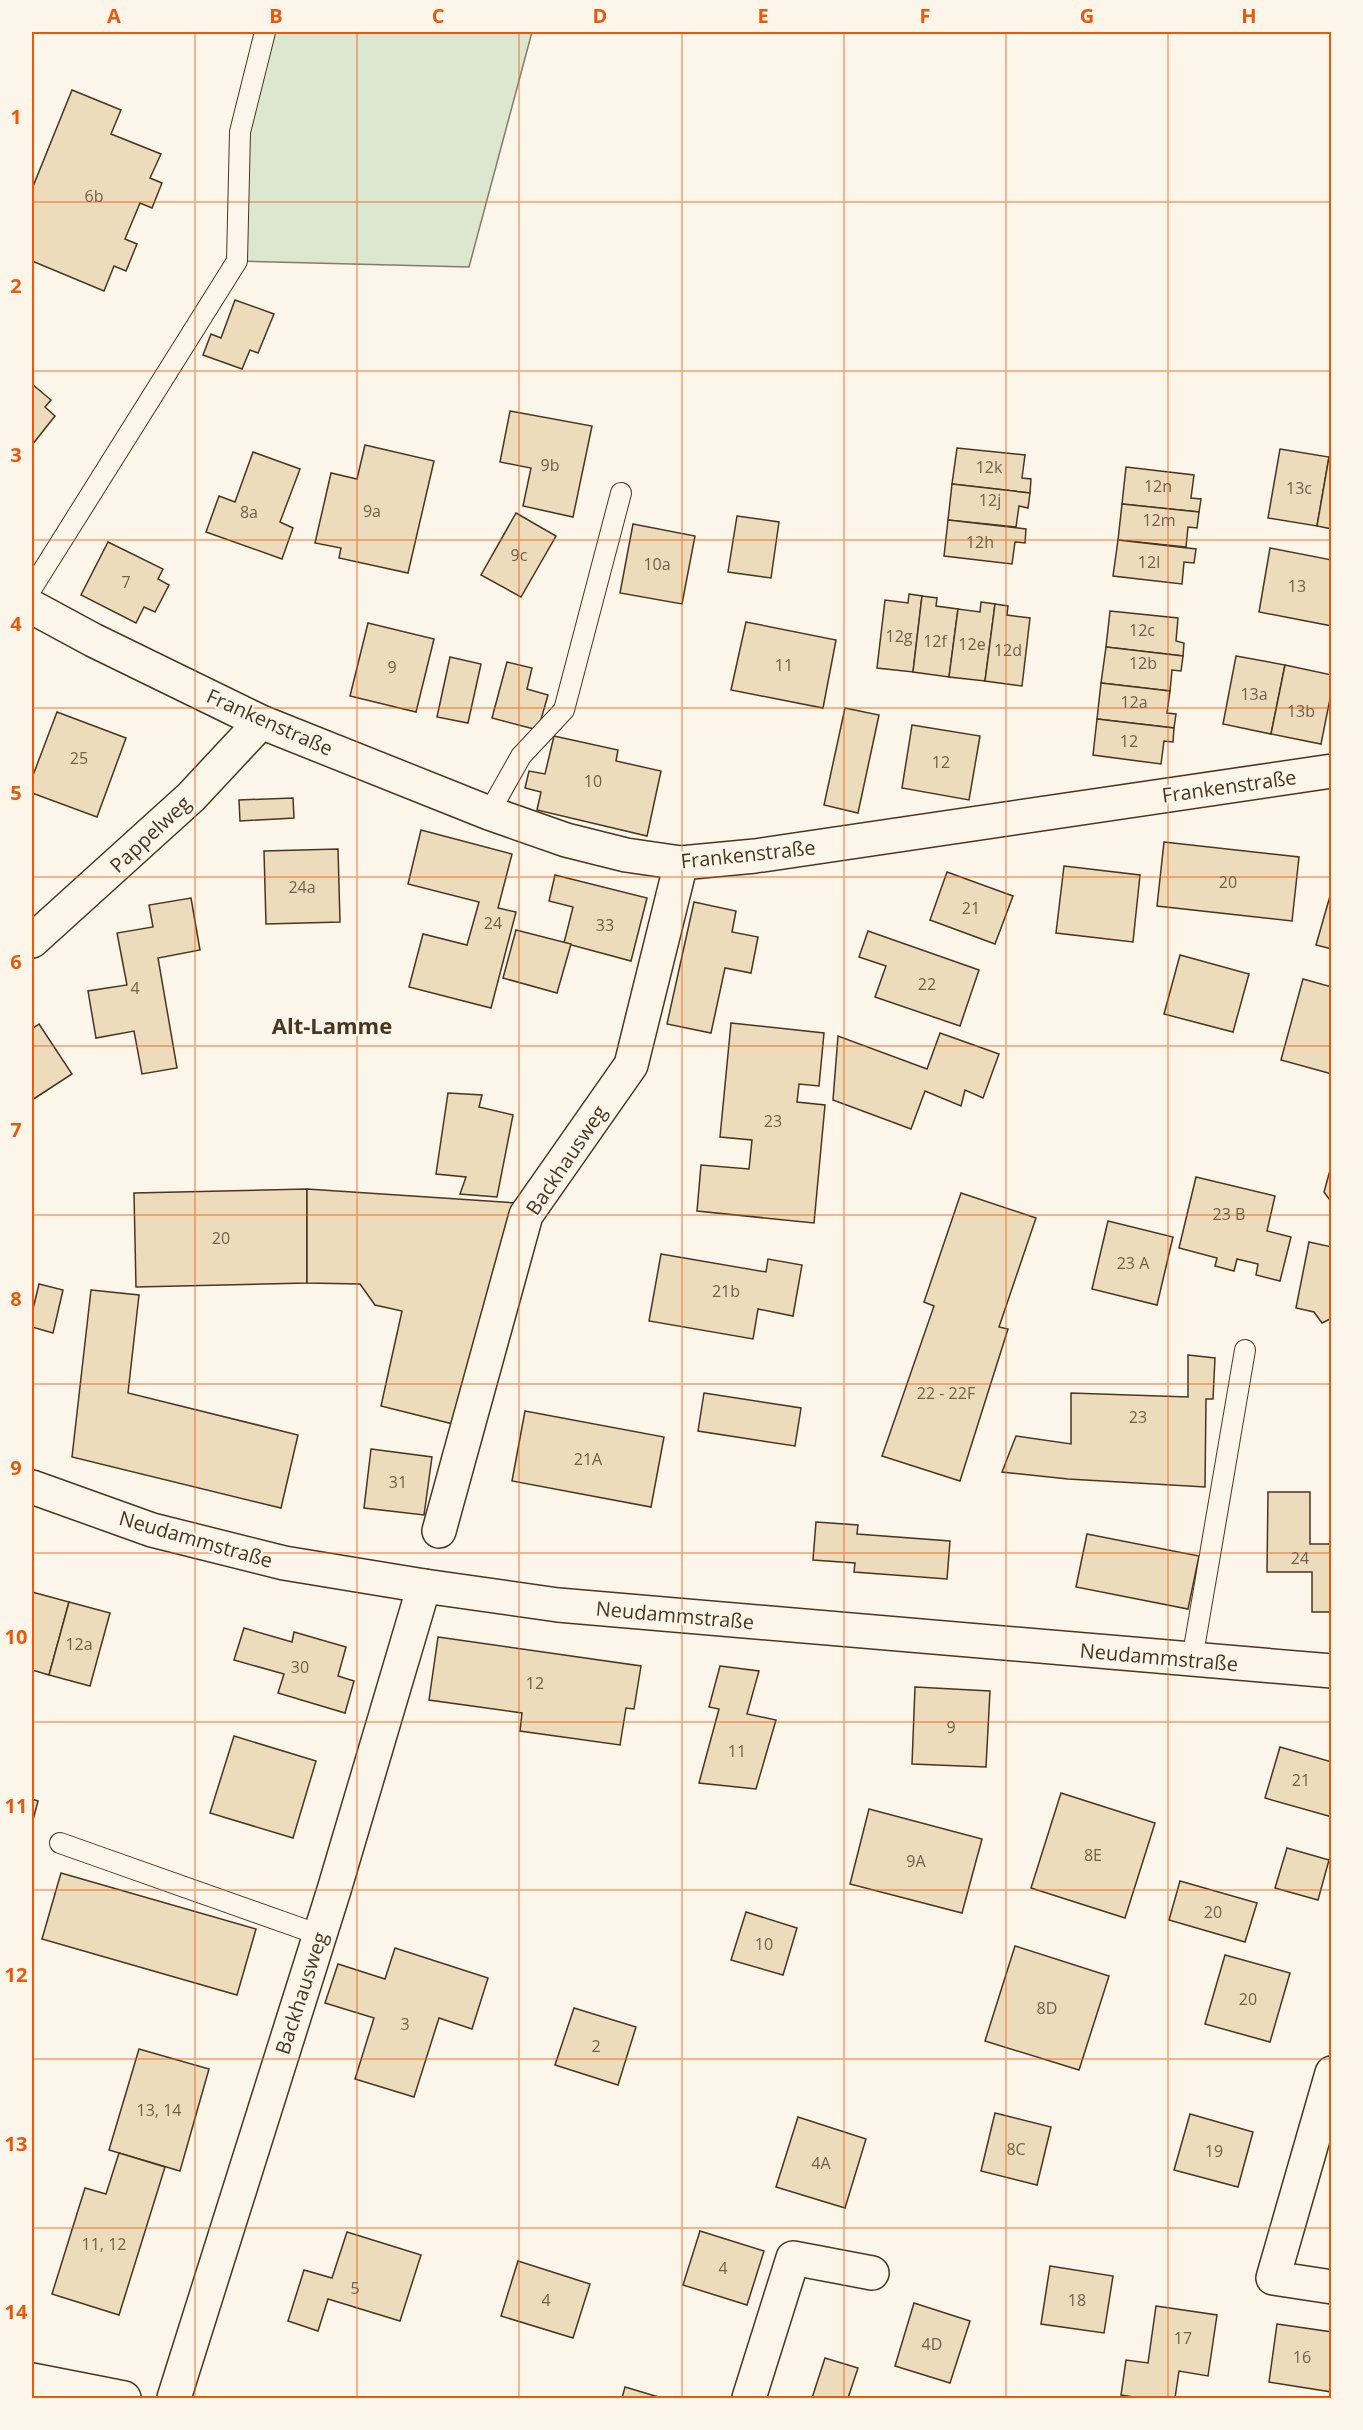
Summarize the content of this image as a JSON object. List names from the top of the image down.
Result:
{
  "streets": {
    "street": [
      "Frankenstraße",
      "Pappelweg",
      "Backhausweg",
      "Neudammstraße"
    ]
  },
  "crossings": [
    ["Frankenstraße", "Pappelweg"],
    ["Frankenstraße", "Backhausweg"],
    ["Backhausweg", "Neudammstraße"]
  ],
  "districts": ["Alt-Lamme"],
  "house_numbers": [
    "6b",
    "9b",
    "12k",
    "12n",
    "13c",
    "12j",
    "9a",
    "8a",
    "12m",
    "12h",
    "9c",
    "12l",
    "10a",
    "7",
    "13",
    "12c",
    "12g",
    "12f",
    "12e",
    "12d",
    "12b",
    "11",
    "9",
    "13a",
    "12a",
    "13b",
    "12",
    "25",
    "12",
    "10",
    "20",
    "24a",
    "21",
    "24",
    "33",
    "22",
    "4",
    "23",
    "23 B",
    "20",
    "23 A",
    "21b",
    "22 - 22F",
    "23",
    "21A",
    "31",
    "24",
    "12a",
    "30",
    "12",
    "9",
    "11",
    "21",
    "8E",
    "9A",
    "20",
    "10",
    "20",
    "8D",
    "3",
    "2",
    "13, 14",
    "8C",
    "19",
    "4A",
    "11, 12",
    "4",
    "5",
    "4",
    "18",
    "17",
    "4D",
    "16"
  ],
  "grid": {
    "columns": [
      "A",
      "B",
      "C",
      "D",
      "E",
      "F",
      "G",
      "H"
    ],
    "rows": [
      "1",
      "2",
      "3",
      "4",
      "5",
      "6",
      "7",
      "8",
      "9",
      "10",
      "11",
      "12",
      "13",
      "14"
    ]
  }
}
